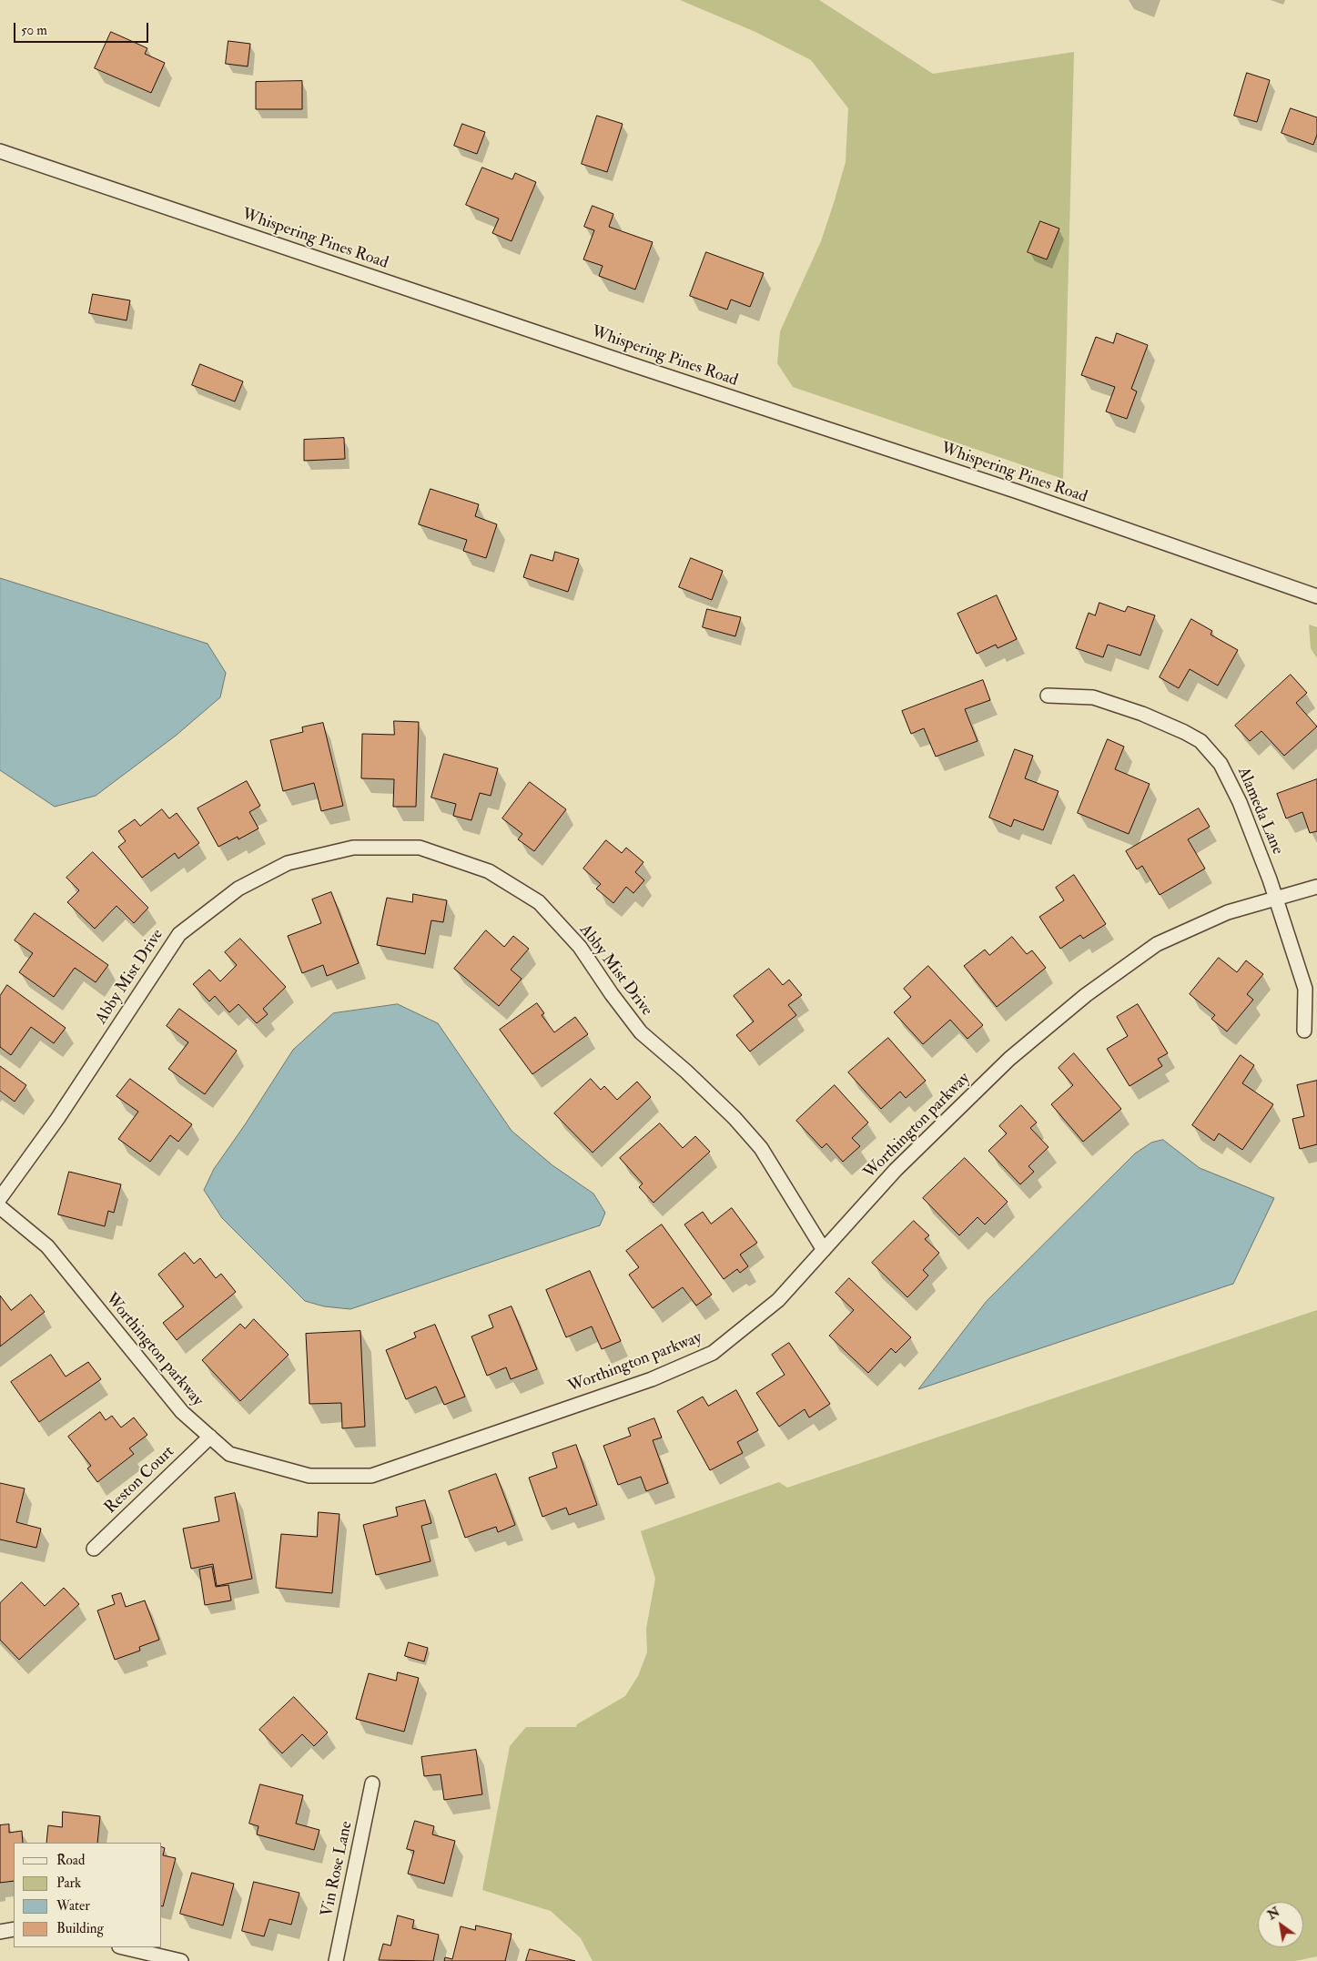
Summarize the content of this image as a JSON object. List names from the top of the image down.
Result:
{
  "streets": {
    "street": [
      "Whispering Pines Road",
      "Alameda Lane",
      "Abby Mist Drive",
      "Worthington parkway",
      "Reston Court",
      "Vin Rose Lane"
    ]
  },
  "crossings": [
    ["Alameda Lane", "Worthington parkway"],
    ["Abby Mist Drive", "Worthington parkway"],
    ["Worthington parkway", "Reston Court"]
  ],
  "legend": [
    "Road",
    "Park",
    "Water",
    "Building"
  ],
  "scale_bar": "50 m",
  "north": "top left"
}
